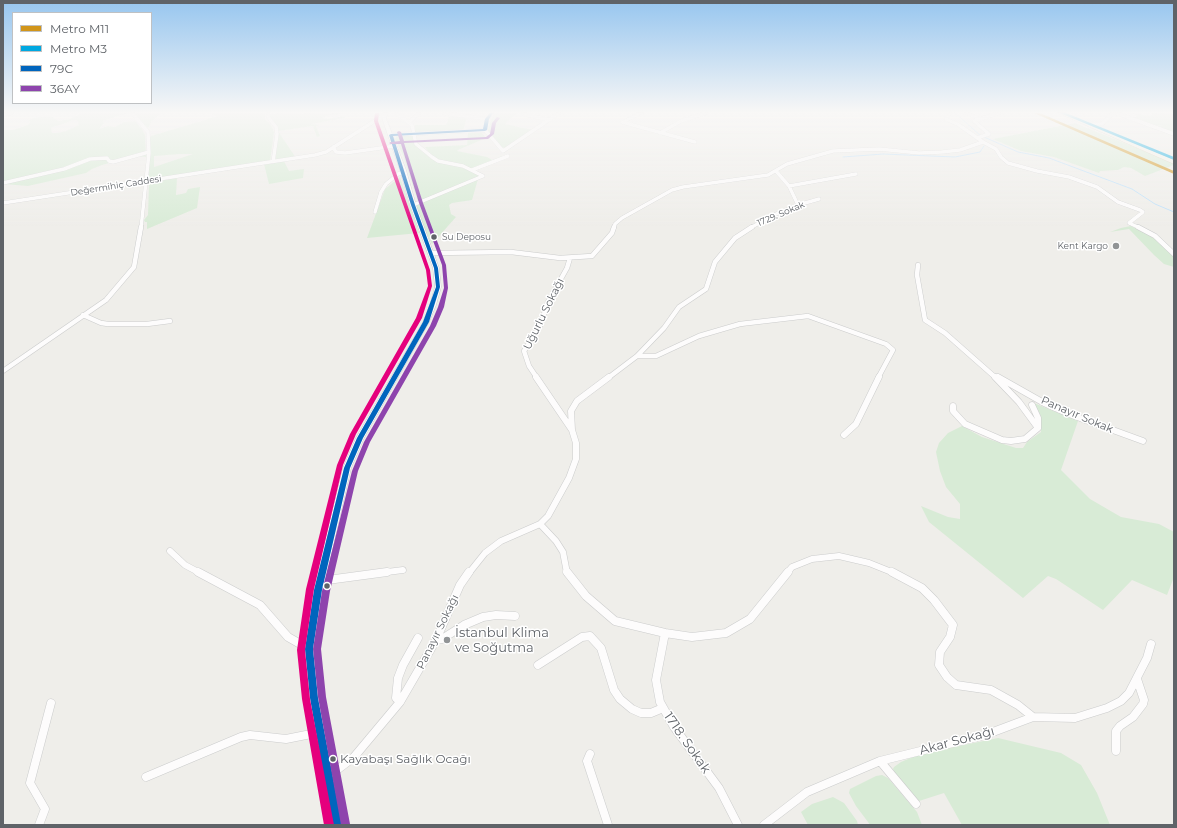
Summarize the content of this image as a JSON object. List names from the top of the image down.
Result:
{
  "streets": {
    "street": [
      "Değermihiç Caddesi",
      "1729. Sokak",
      "Uğurlu Sokağı",
      "Panayır Sokak",
      "Panayır Sokağı",
      "Akar Sokağı",
      "1718. Sokak"
    ]
  },
  "crossings": [
    ["1729. Sokak", "Panayır Sokağı"],
    ["Uğurlu Sokağı", "Panayır Sokağı"]
  ],
  "places": [
    "Su Deposu",
    "Kent Kargo",
    "İstanbul Klima ve Soğutma",
    "Kayabaşı Sağlık Ocağı"
  ],
  "lines": [
    "metro line M11",
    "metro line M3",
    "transit line 79C",
    "transit line 36AY"
  ],
  "legend": [
    "Metro M11",
    "Metro M3",
    "79C",
    "36AY"
  ]
}
